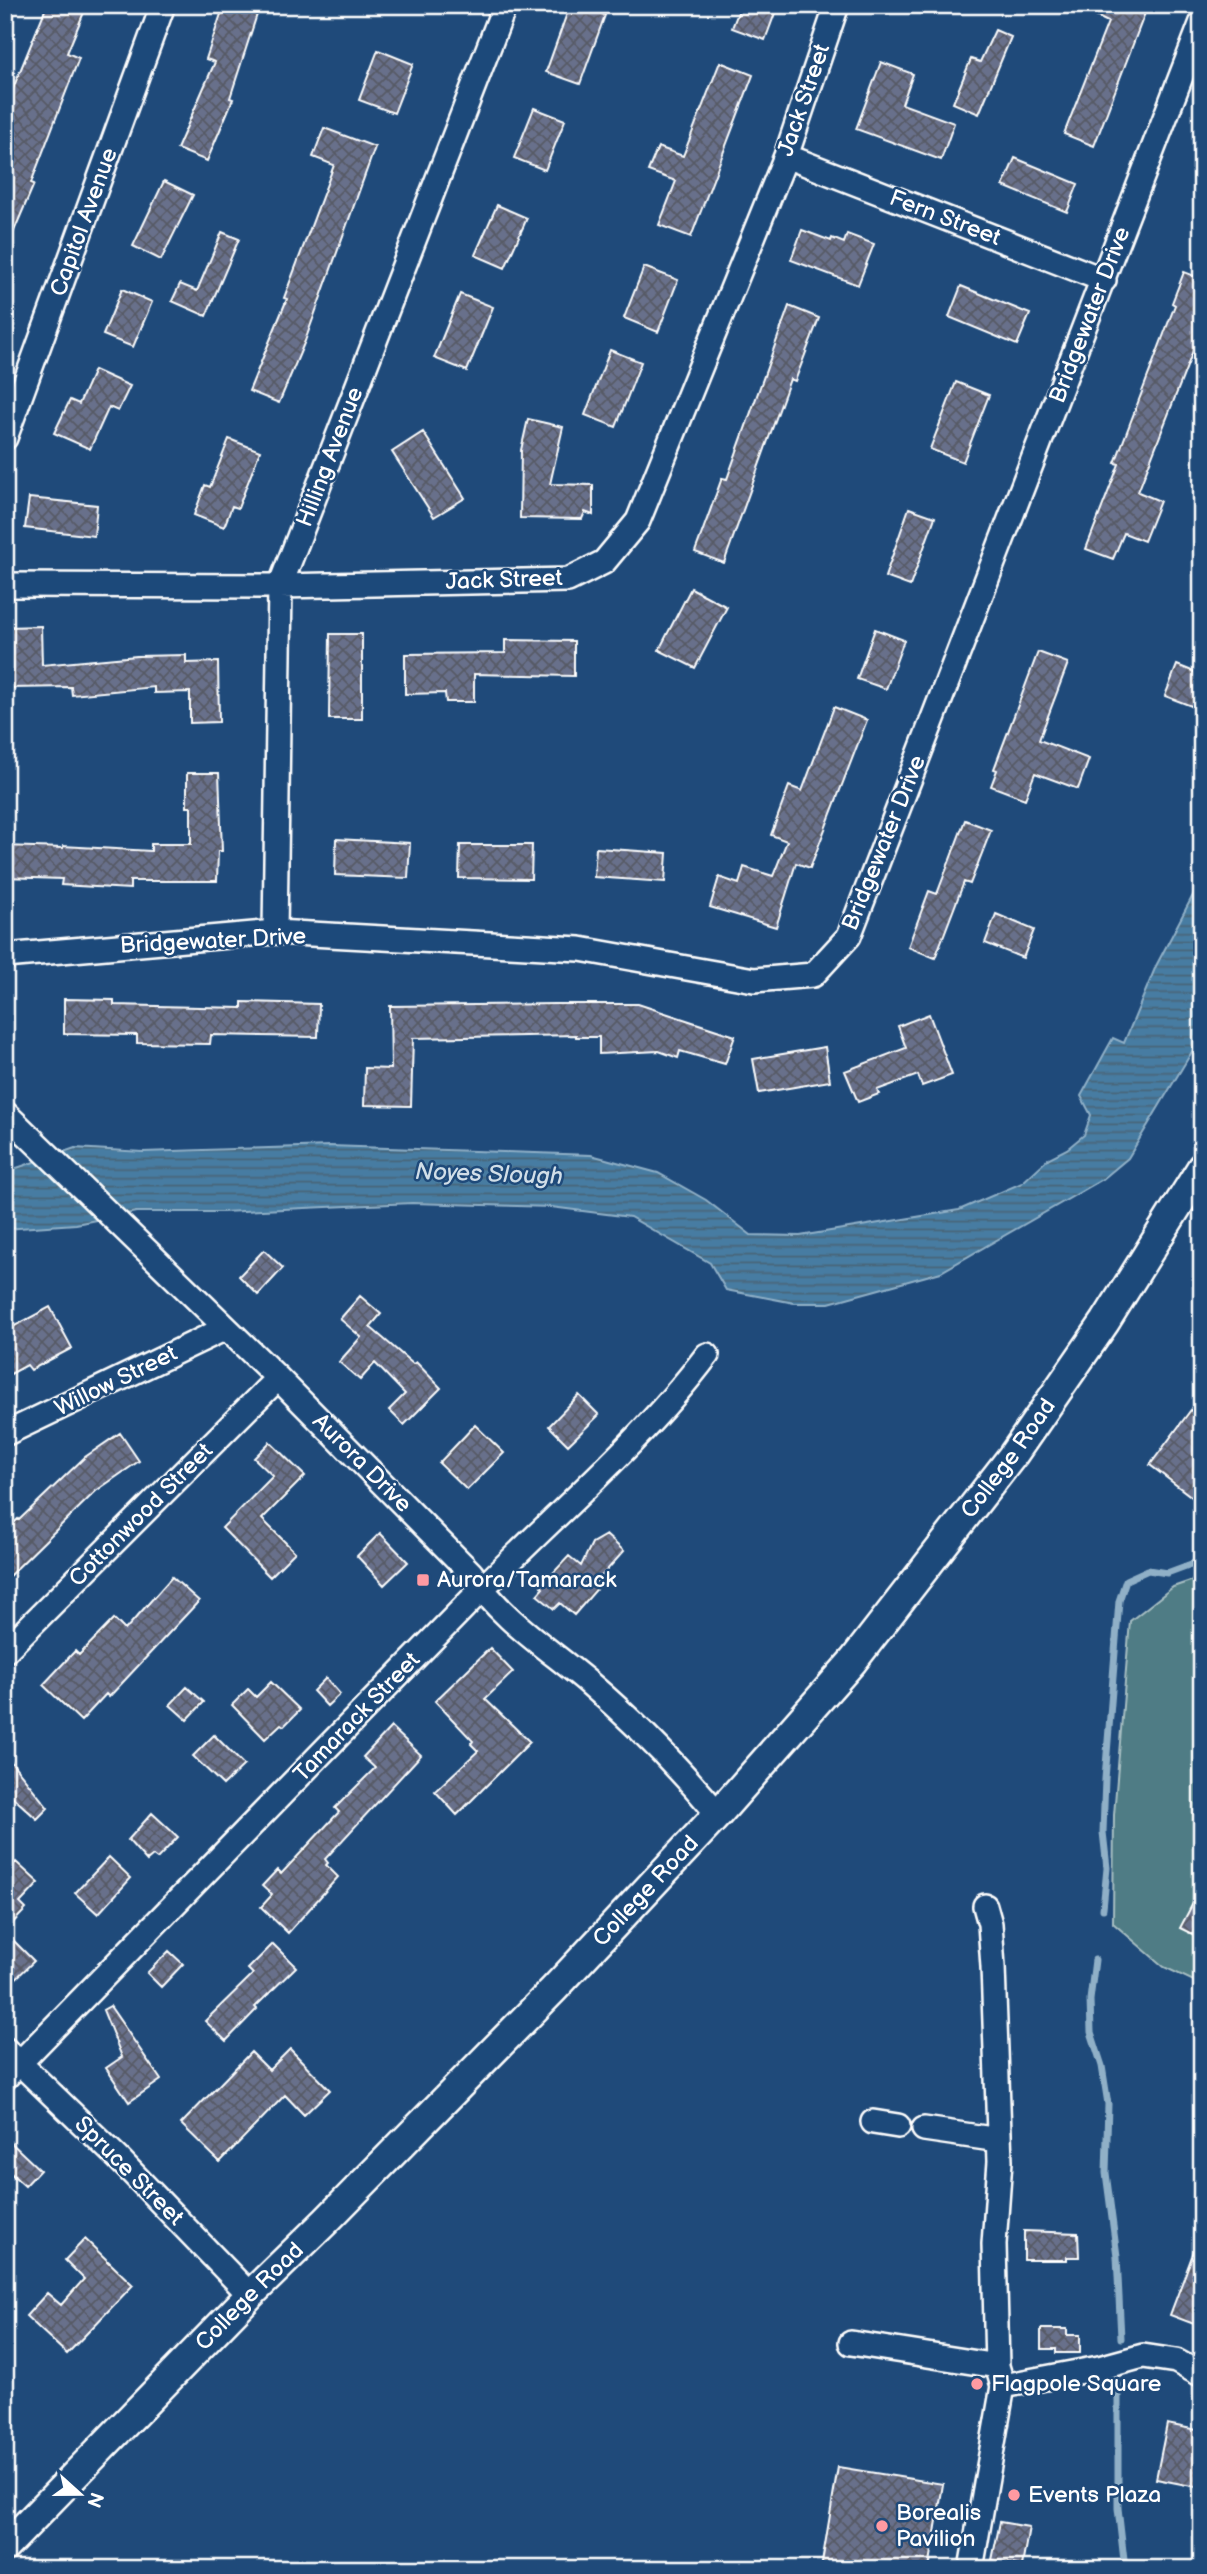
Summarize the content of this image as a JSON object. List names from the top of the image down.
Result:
{
  "streets": {
    "main road": ["College Road"],
    "street": [
      "Jack Street",
      "Fern Street",
      "Capitol Avenue",
      "Bridgewater Drive",
      "Hilling Avenue",
      "Willow Street",
      "Aurora Drive",
      "Cottonwood Street",
      "Tamarack Street",
      "Spruce Street"
    ]
  },
  "crossings": [
    ["Jack Street", "Fern Street"],
    ["Jack Street", "Hilling Avenue"],
    ["Fern Street", "Bridgewater Drive"],
    ["Bridgewater Drive", "Hilling Avenue"],
    ["Willow Street", "Aurora Drive"],
    ["College Road", "Aurora Drive"],
    ["College Road", "Spruce Street"],
    ["Aurora Drive", "Cottonwood Street"],
    ["Aurora Drive", "Tamarack Street"],
    ["Tamarack Street", "Spruce Street"]
  ],
  "water": ["Noyes Slough"],
  "places": {
    "transit": ["Aurora/Tamarack"],
    "other": ["Flagpole Square", "Events Plaza", "Borealis Pavilion"]
  },
  "north": "right"
}
